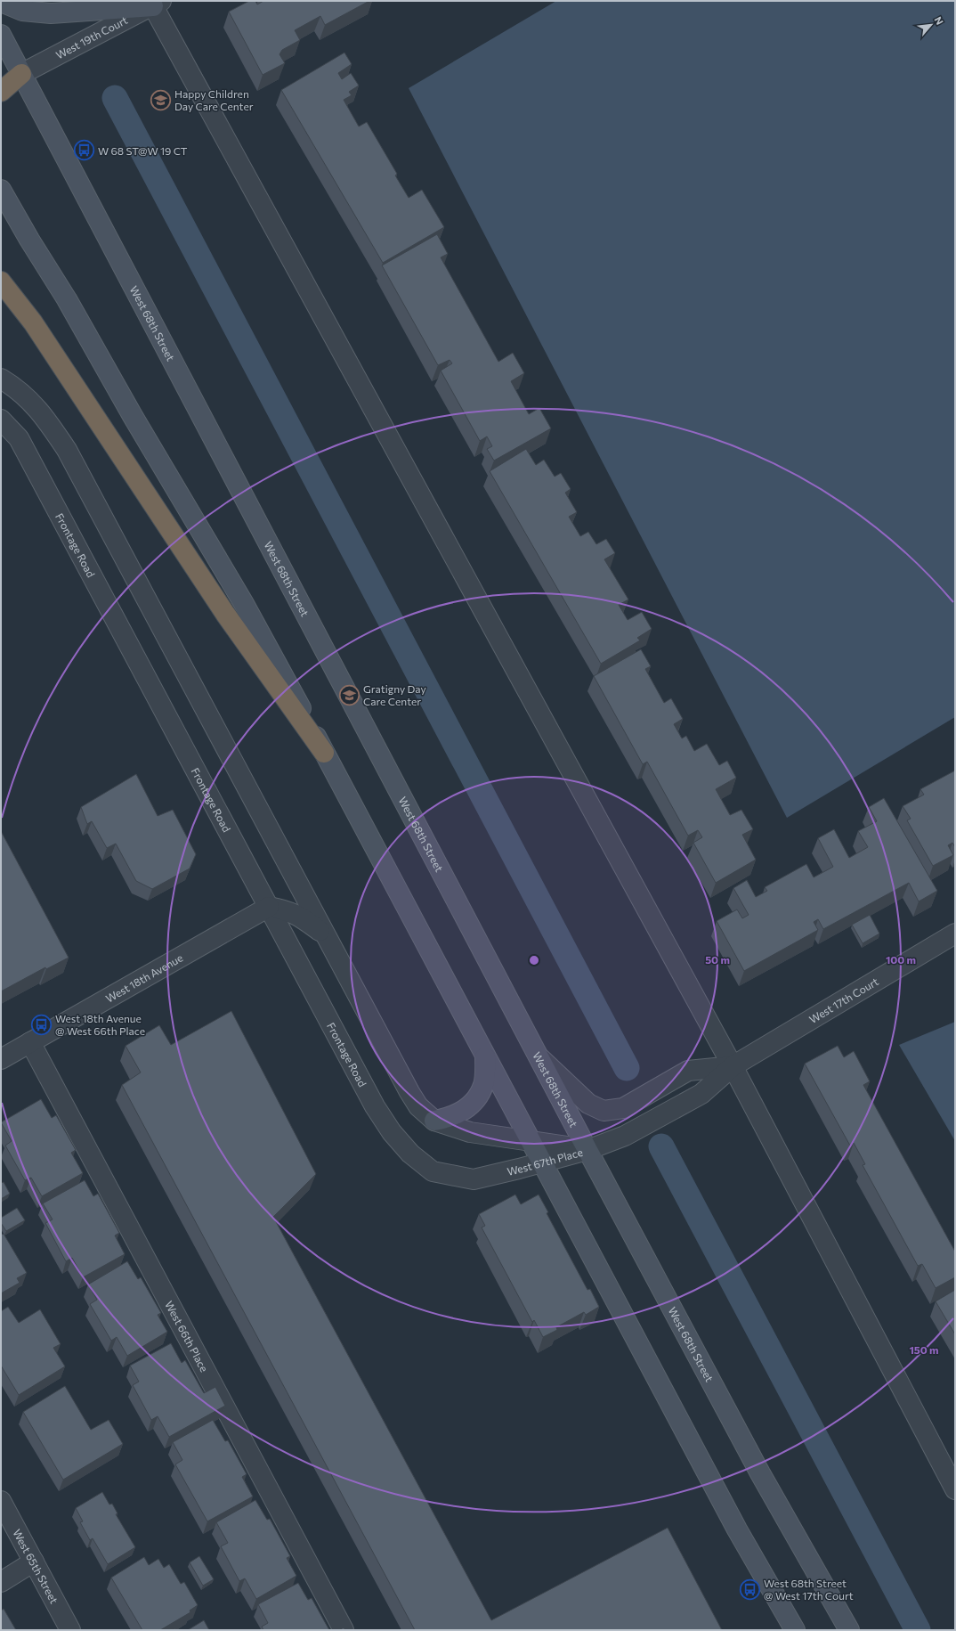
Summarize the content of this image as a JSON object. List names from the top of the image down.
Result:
{
  "streets": {
    "main road": ["West 68th Street"],
    "street": [
      "West 19th Court",
      "Frontage Road",
      "West 18th Avenue",
      "West 17th Court",
      "West 67th Place",
      "West 66th Place",
      "West 65th Street"
    ]
  },
  "crossings": [
    ["West 19th Court", "West 68th Street"],
    ["West 68th Street", "West 17th Court"],
    ["West 68th Street", "West 67th Place"],
    ["Frontage Road", "West 18th Avenue"],
    ["Frontage Road", "West 67th Place"],
    ["West 18th Avenue", "West 66th Place"],
    ["West 17th Court", "West 67th Place"]
  ],
  "places": {
    "school or university": ["Happy Children Day Care Center", "Gratigny Day Care Center"],
    "bus stop": ["W 68 ST@W 19 CT", "West 18th Avenue @ West 66th Place", "West 68th Street @ West 17th Court"]
  },
  "north": "top right",
  "rings": ["50 m", "100 m", "150 m"]
}
